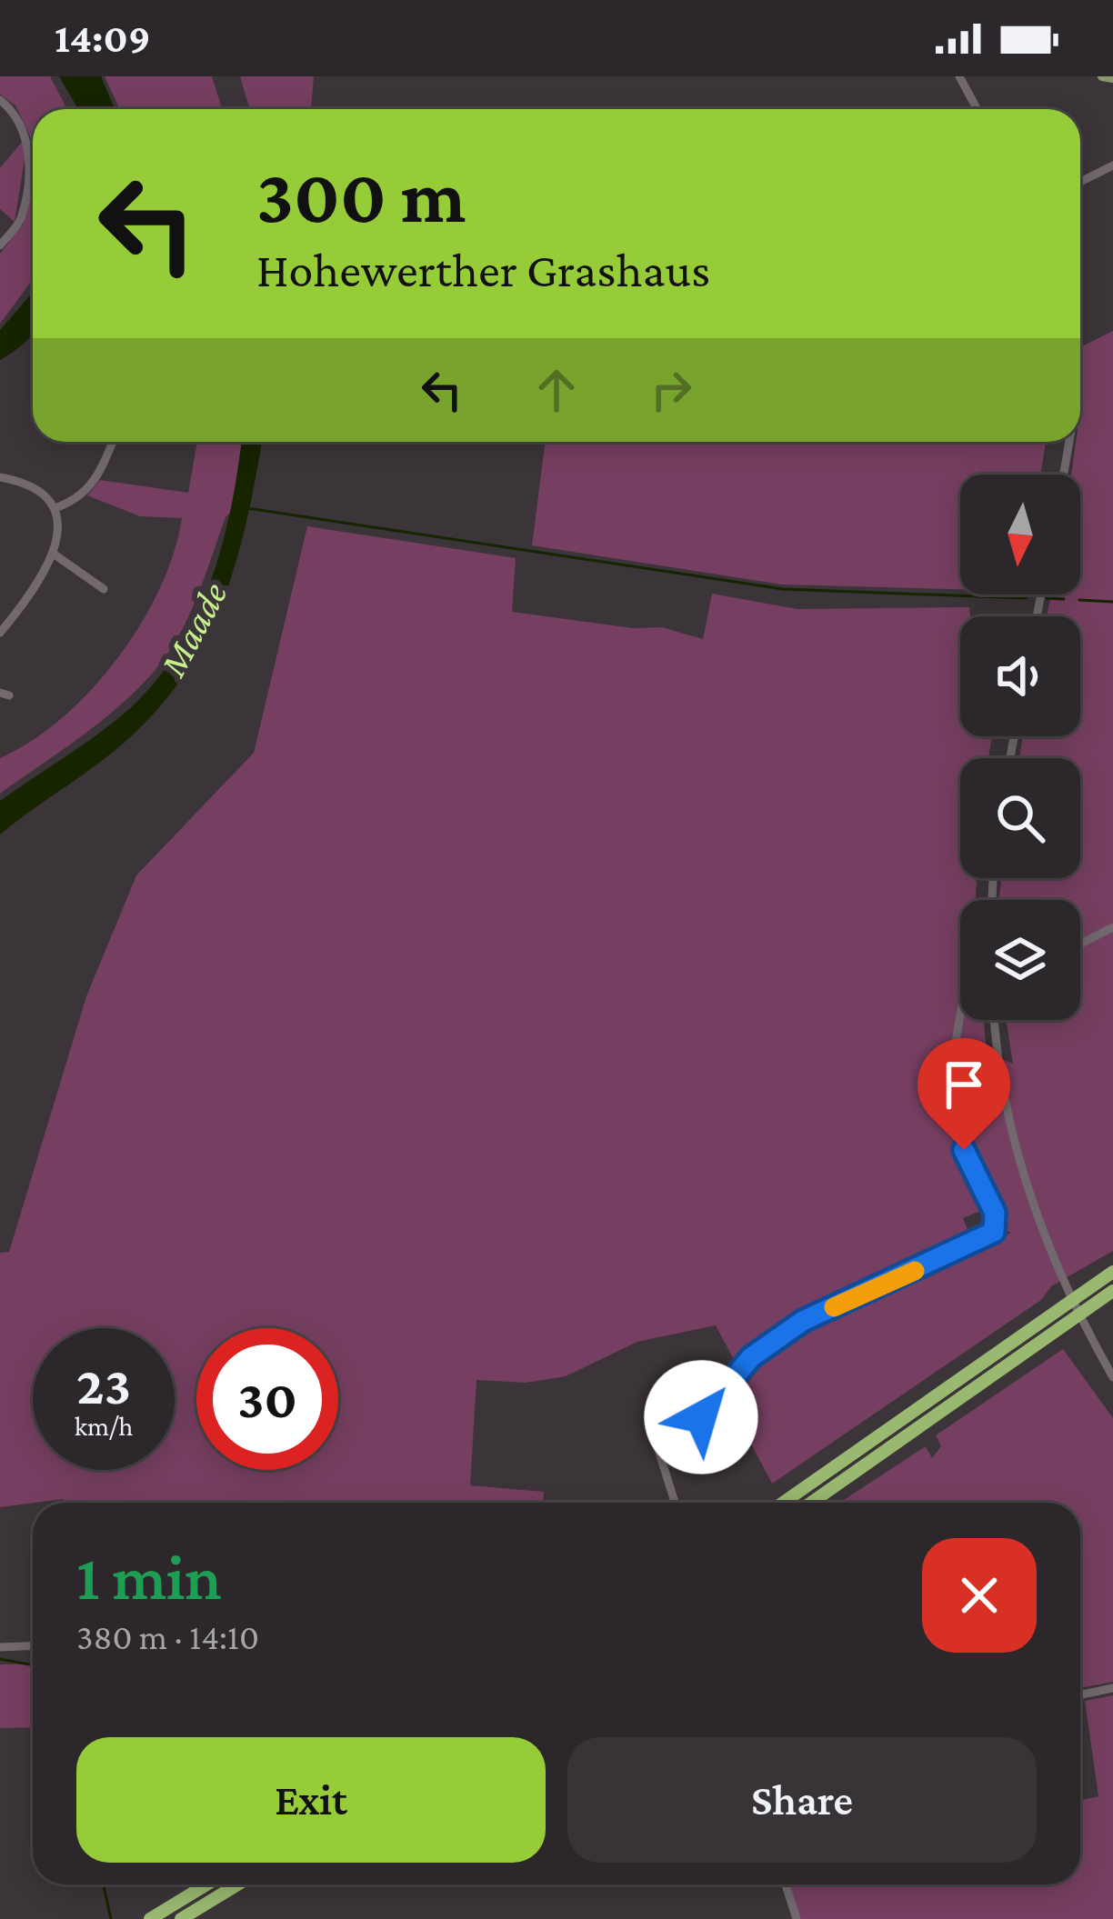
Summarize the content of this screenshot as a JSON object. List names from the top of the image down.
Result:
{
  "water": ["Maade"],
  "north": "bottom",
  "page": {
    "status": "14:09",
    "turn": ["300 m", "Hohewerther Grashaus"],
    "speed": "23 km/h",
    "limit": "30",
    "heading": ["1 min", "380 m · 14:10"],
    "buttons": ["Exit", "Share"]
  }
}
